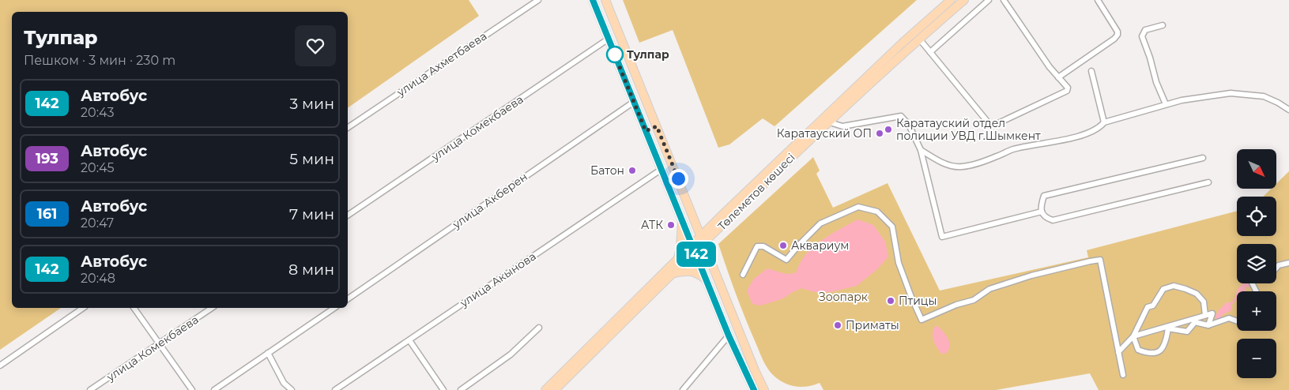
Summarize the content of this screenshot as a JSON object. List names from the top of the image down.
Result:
{
  "streets": {
    "main road": ["Төлеметов көшесі"],
    "street": [
      "улица Ахметбаева",
      "улица Комекбаева",
      "улица Акберен",
      "улица Акынова"
    ]
  },
  "parks": ["Зоопарк"],
  "places": [
    "Тулпар",
    "Каратауский отдел полиции УВД г.Шымкент",
    "Каратауский ОП",
    "Батон",
    "АТК",
    "Аквариум",
    "Птицы",
    "Приматы"
  ],
  "lines": ["bus line 142"],
  "north": "bottom right",
  "page": {
    "on_map": "142",
    "heading": ["Тулпар", "Пешком · 3 мин · 230 m"],
    "list": [
      {
        "mark": "142",
        "name": "Автобус",
        "note": "20:43",
        "value": "3 мин"
      },
      {
        "mark": "193",
        "name": "Автобус",
        "note": "20:45",
        "value": "5 мин"
      },
      {
        "mark": "161",
        "name": "Автобус",
        "note": "20:47",
        "value": "7 мин"
      },
      {
        "mark": "142",
        "name": "Автобус",
        "note": "20:48",
        "value": "8 мин"
      }
    ],
    "map_buttons": ["+", "−"]
  }
}
